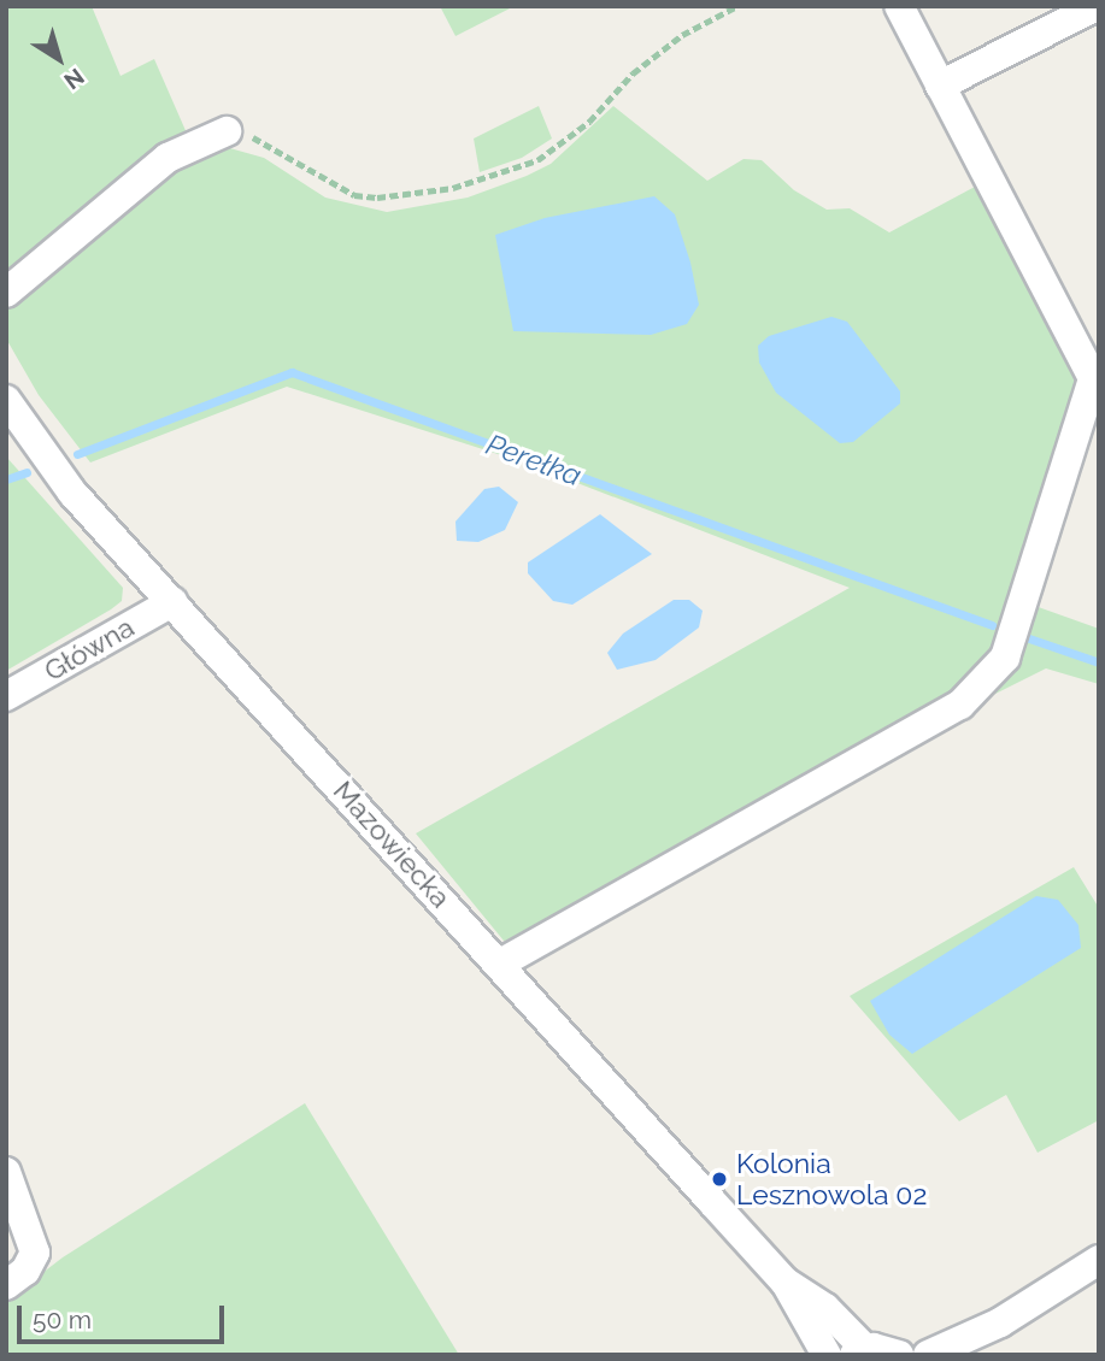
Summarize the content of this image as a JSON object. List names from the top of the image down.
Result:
{
  "streets": {
    "street": ["Główna", "Mazowiecka"]
  },
  "crossings": [
    ["Główna", "Mazowiecka"]
  ],
  "water": ["Perełka"],
  "places": ["Kolonia Lesznowola 02"],
  "scale_bar": "50 m",
  "north": "bottom right"
}
